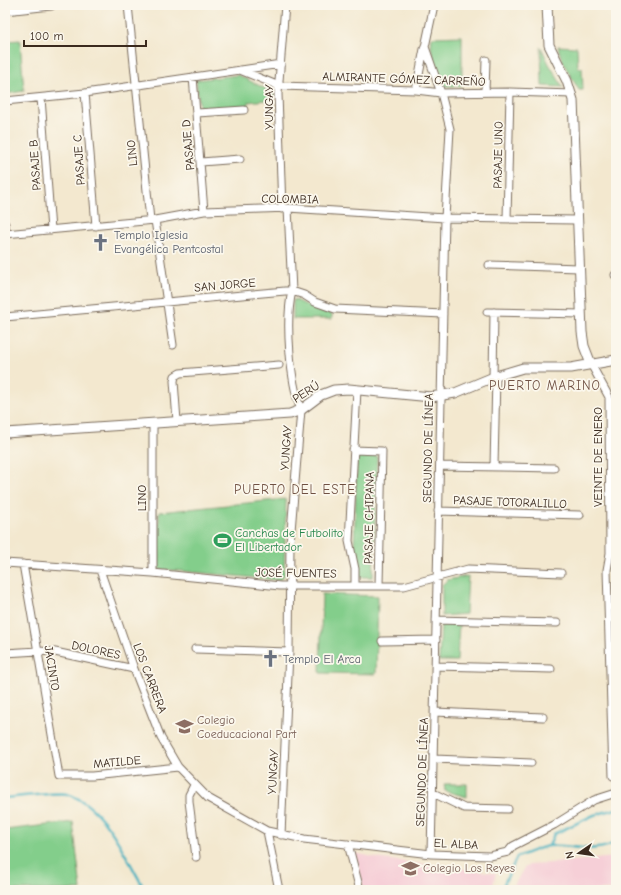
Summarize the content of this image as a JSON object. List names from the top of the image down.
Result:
{
  "streets": {
    "street": [
      "ALMIRANTE GÓMEZ CARREÑO",
      "YUNGAY",
      "PASAJE D",
      "LINO",
      "PASAJE UNO",
      "PASAJE C",
      "PASAJE B",
      "COLOMBIA",
      "SAN JORGE",
      "PERÚ",
      "SEGUNDO DE LÍNEA",
      "VEINTE DE ENERO",
      "PASAJE TOTORALILLO",
      "PASAJE CHIPANA",
      "JOSÉ FUENTES",
      "DOLORES",
      "JACINTO",
      "LOS CARRERA",
      "MATILDE",
      "EL ALBA"
    ]
  },
  "crossings": [
    ["ALMIRANTE GÓMEZ CARREÑO", "YUNGAY"],
    ["ALMIRANTE GÓMEZ CARREÑO", "PASAJE UNO"],
    ["ALMIRANTE GÓMEZ CARREÑO", "SEGUNDO DE LÍNEA"],
    ["ALMIRANTE GÓMEZ CARREÑO", "VEINTE DE ENERO"],
    ["YUNGAY", "COLOMBIA"],
    ["YUNGAY", "SAN JORGE"],
    ["YUNGAY", "PERÚ"],
    ["YUNGAY", "JOSÉ FUENTES"],
    ["YUNGAY", "EL ALBA"],
    ["PASAJE D", "COLOMBIA"],
    ["LINO", "COLOMBIA"],
    ["LINO", "SAN JORGE"],
    ["LINO", "PERÚ"],
    ["LINO", "JOSÉ FUENTES"],
    ["PASAJE UNO", "COLOMBIA"],
    ["PASAJE C", "COLOMBIA"],
    ["PASAJE B", "COLOMBIA"],
    ["COLOMBIA", "SEGUNDO DE LÍNEA"],
    ["COLOMBIA", "VEINTE DE ENERO"],
    ["SAN JORGE", "SEGUNDO DE LÍNEA"],
    ["PERÚ", "SEGUNDO DE LÍNEA"],
    ["PERÚ", "VEINTE DE ENERO"],
    ["SEGUNDO DE LÍNEA", "PASAJE TOTORALILLO"],
    ["SEGUNDO DE LÍNEA", "JOSÉ FUENTES"],
    ["SEGUNDO DE LÍNEA", "EL ALBA"],
    ["PASAJE CHIPANA", "JOSÉ FUENTES"],
    ["JOSÉ FUENTES", "JACINTO"],
    ["JOSÉ FUENTES", "LOS CARRERA"],
    ["DOLORES", "JACINTO"],
    ["DOLORES", "LOS CARRERA"],
    ["JACINTO", "MATILDE"],
    ["LOS CARRERA", "MATILDE"]
  ],
  "districts": ["PUERTO MARINO", "PUERTO DEL ESTE"],
  "places": {
    "church": ["Templo Iglesia Evangélica Pentcostal", "Templo El Arca"],
    "sports": ["Canchas de Futbolito El Libertador"],
    "school or university": ["Colegio Coeducacional Part", "Colegio Los Reyes"]
  },
  "scale_bar": "100 m",
  "north": "left"
}
